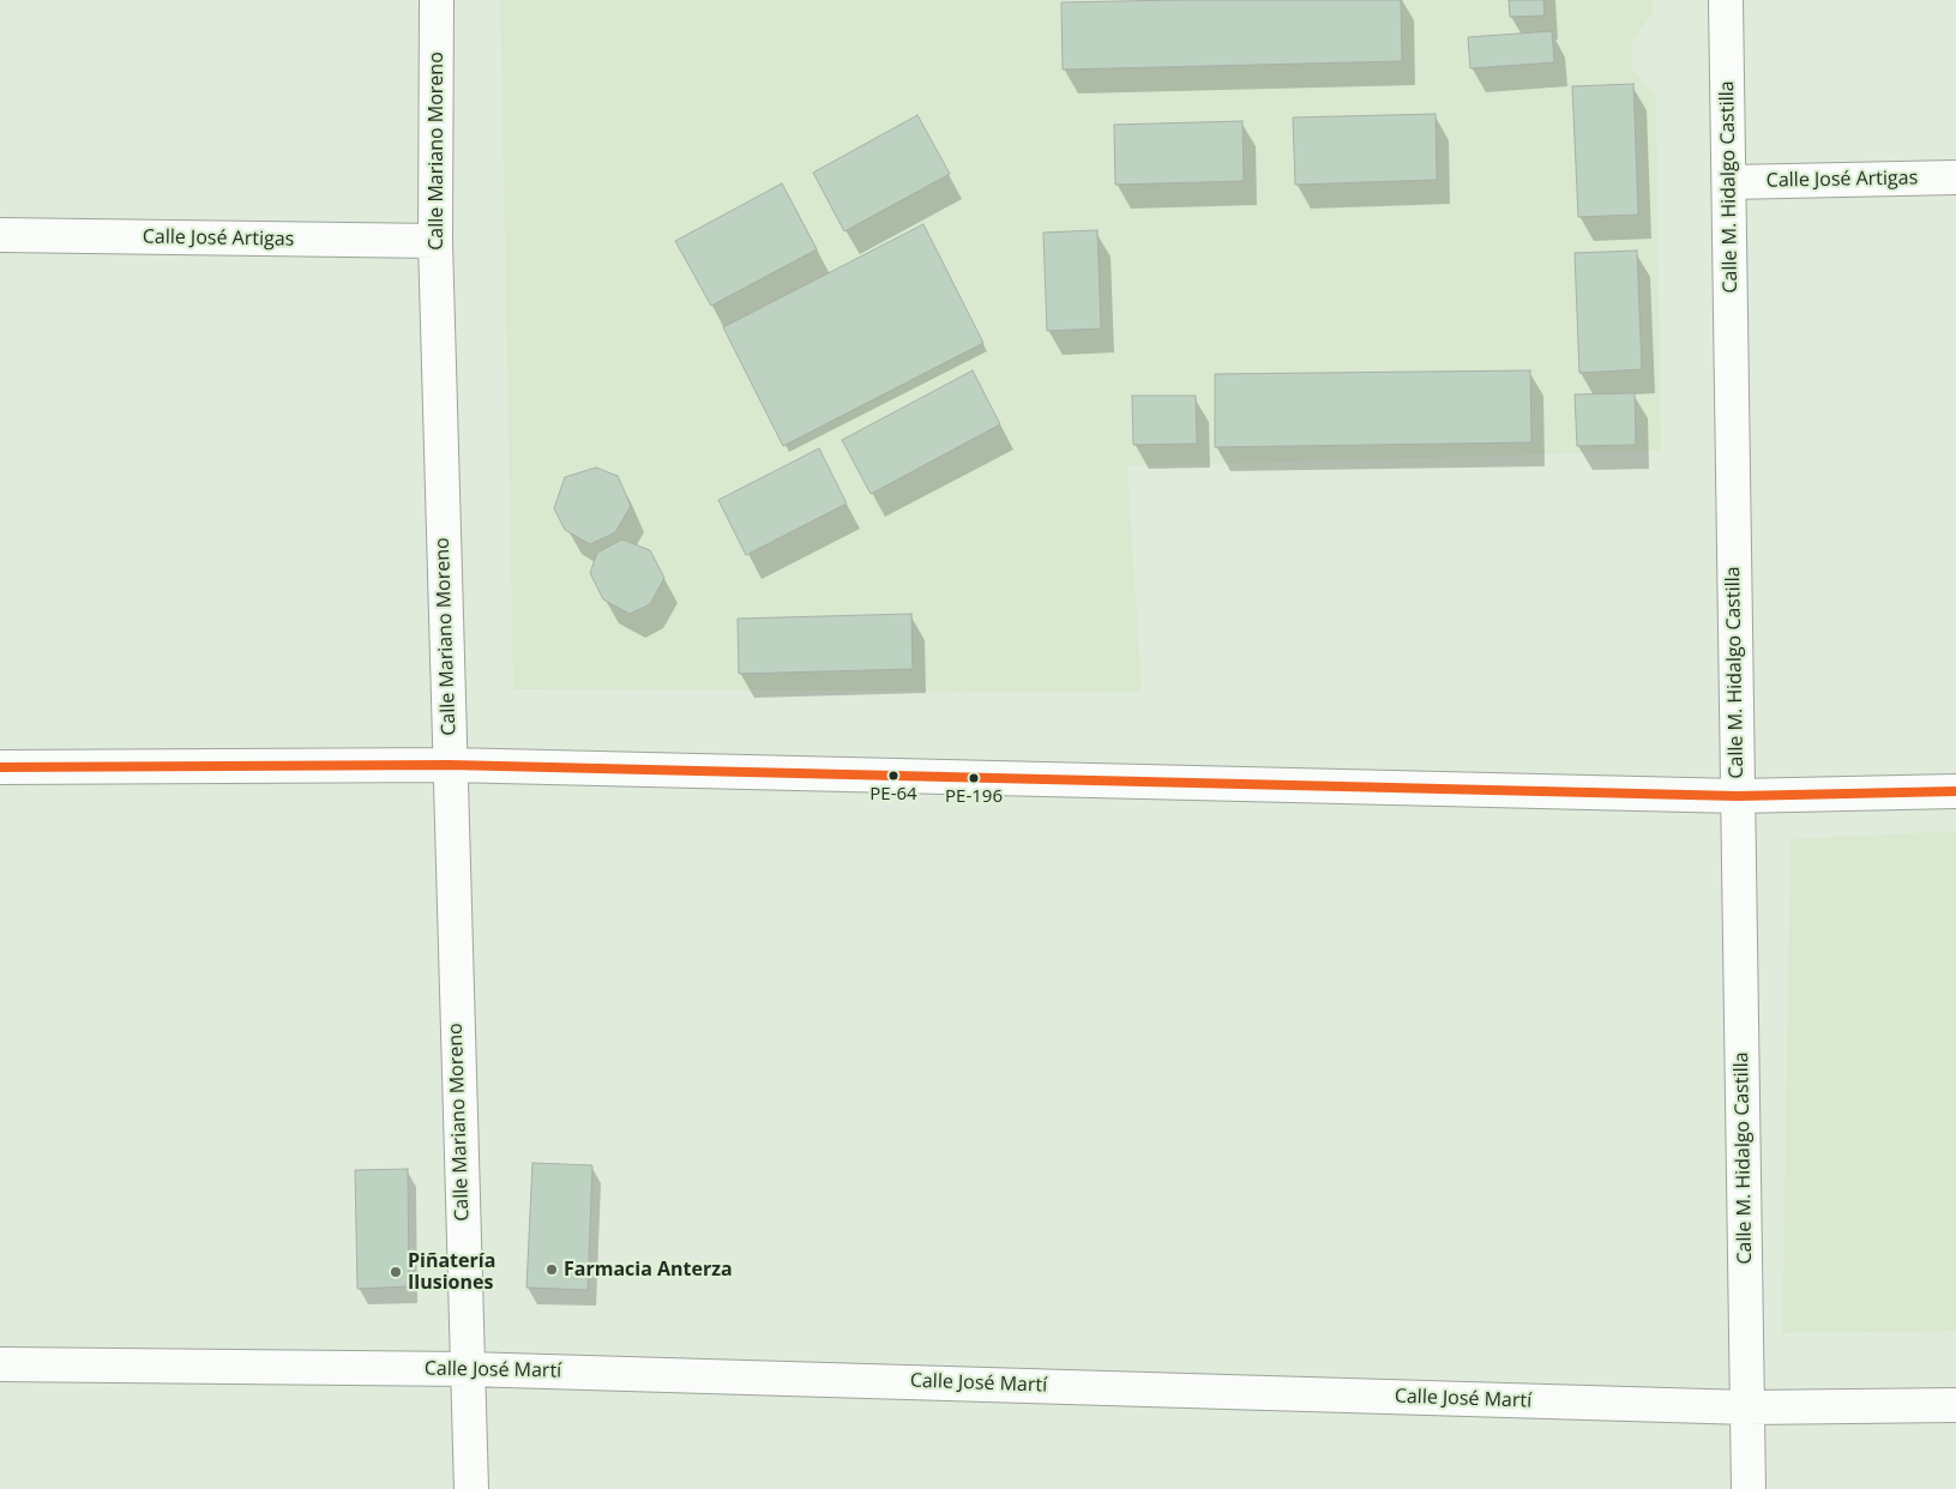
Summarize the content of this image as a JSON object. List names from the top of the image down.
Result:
{
  "streets": {
    "street": [
      "Calle Mariano Moreno",
      "Calle José Artigas",
      "Calle M. Hidalgo Castilla",
      "Calle José Martí"
    ]
  },
  "crossings": [
    ["Calle Mariano Moreno", "Calle José Artigas"],
    ["Calle Mariano Moreno", "Calle José Martí"],
    ["Calle José Artigas", "Calle M. Hidalgo Castilla"],
    ["Calle M. Hidalgo Castilla", "Calle José Martí"]
  ],
  "places": [
    "PE-64",
    "PE-196",
    "Farmacia Anterza",
    "Piñatería Ilusiones"
  ]
}
